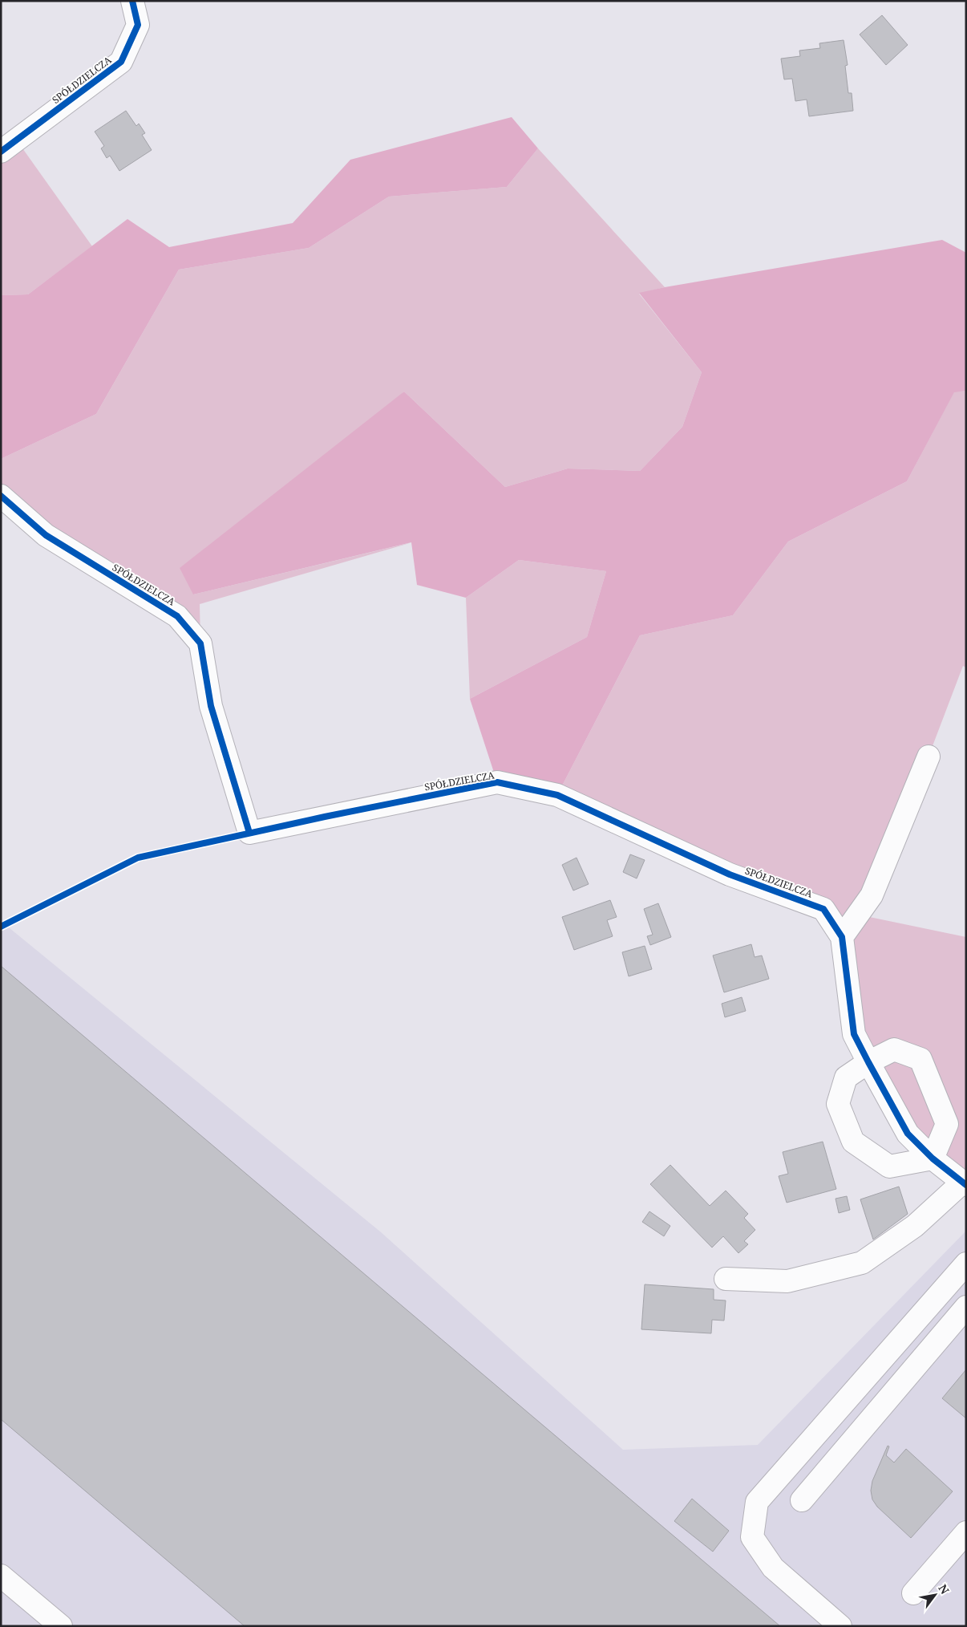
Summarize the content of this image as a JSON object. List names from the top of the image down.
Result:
{
  "streets": {
    "street": ["SPÓŁDZIELCZA"]
  },
  "north": "top right"
}
